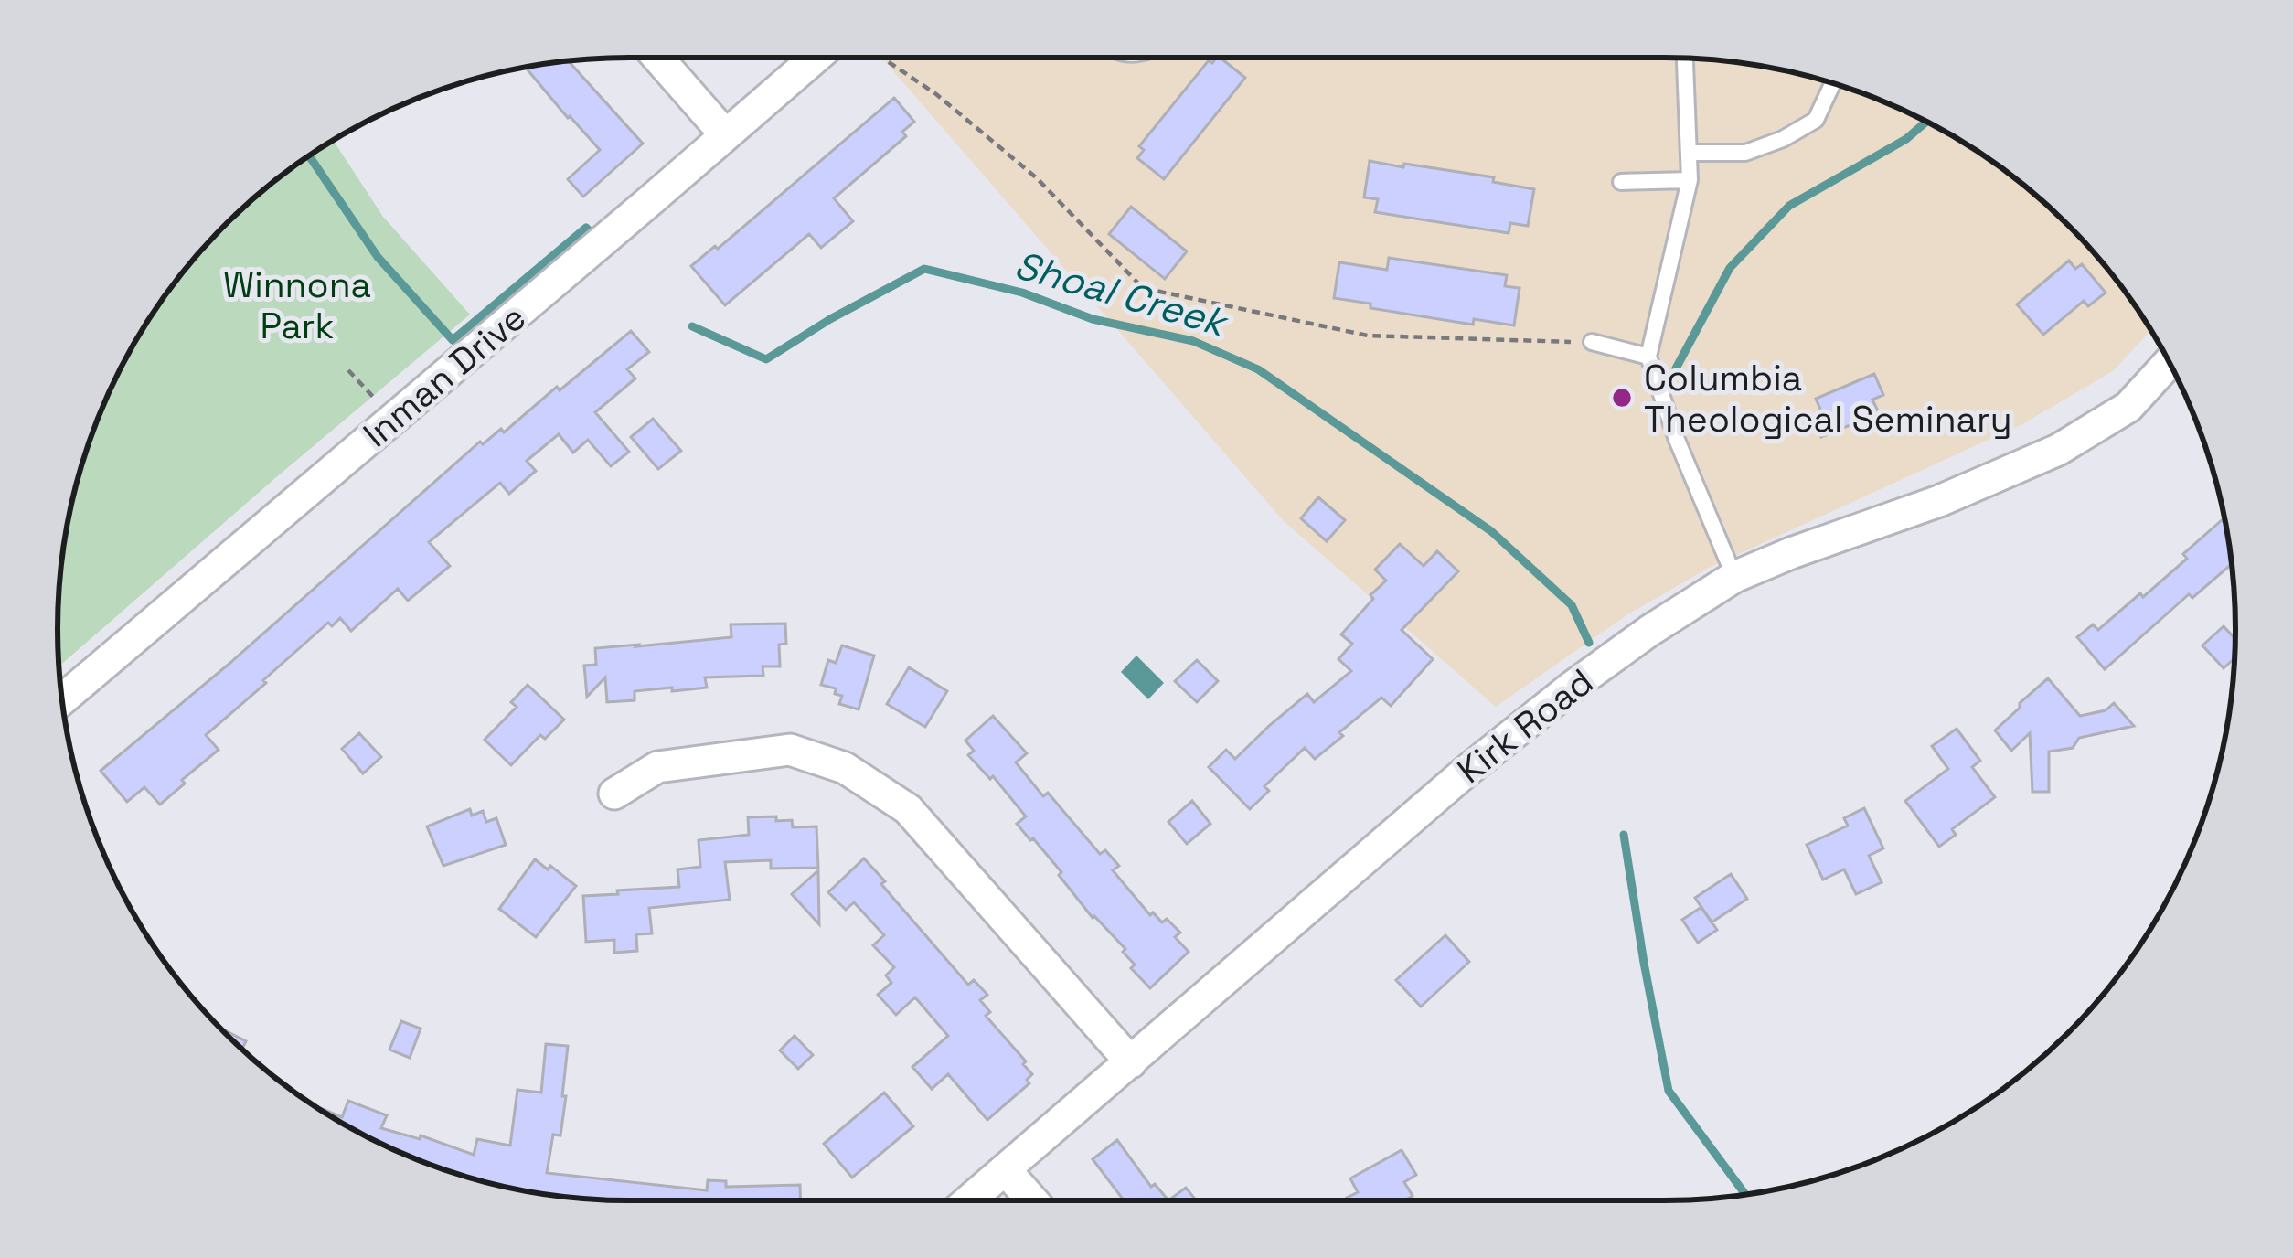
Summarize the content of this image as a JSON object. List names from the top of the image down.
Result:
{
  "streets": {
    "street": ["Inman Drive", "Kirk Road"]
  },
  "water": ["Shoal Creek"],
  "parks": ["Winnona Park"],
  "places": ["Columbia Theological Seminary"]
}
